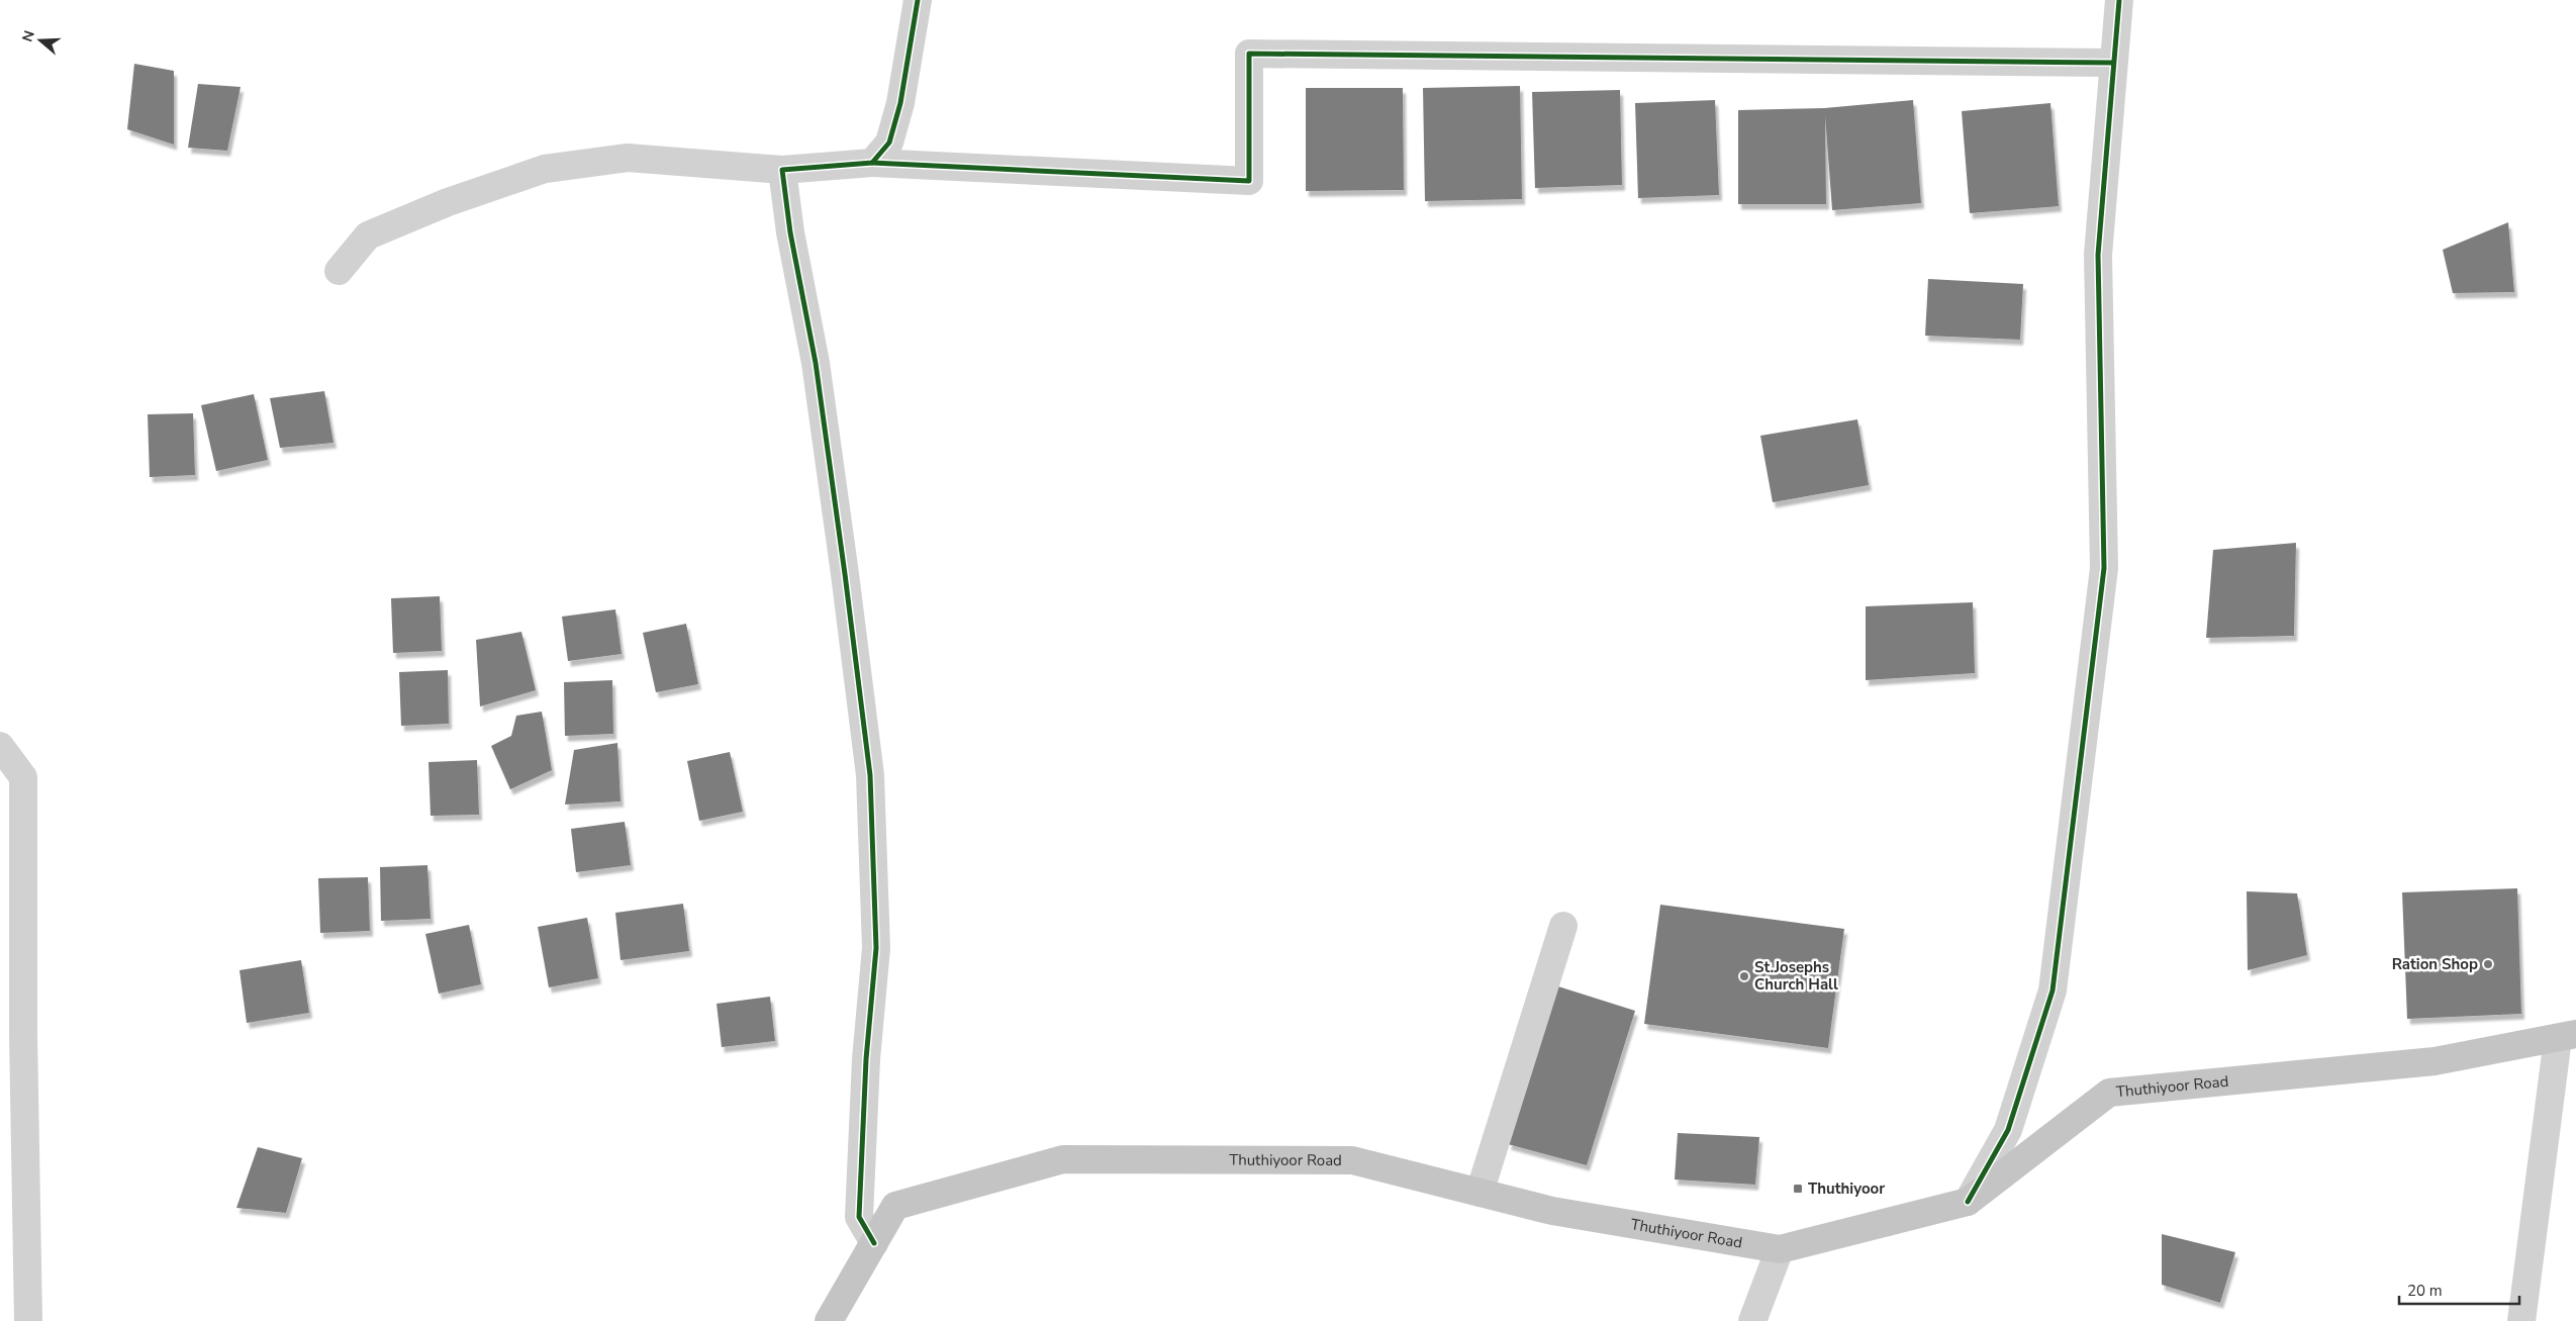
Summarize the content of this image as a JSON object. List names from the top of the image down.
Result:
{
  "streets": {
    "main road": ["Thuthiyoor Road"]
  },
  "places": {
    "other": ["Ration Shop", "St.Josephs Church Hall"],
    "transit": ["Thuthiyoor"]
  },
  "scale_bar": "20 m",
  "north": "left"
}
